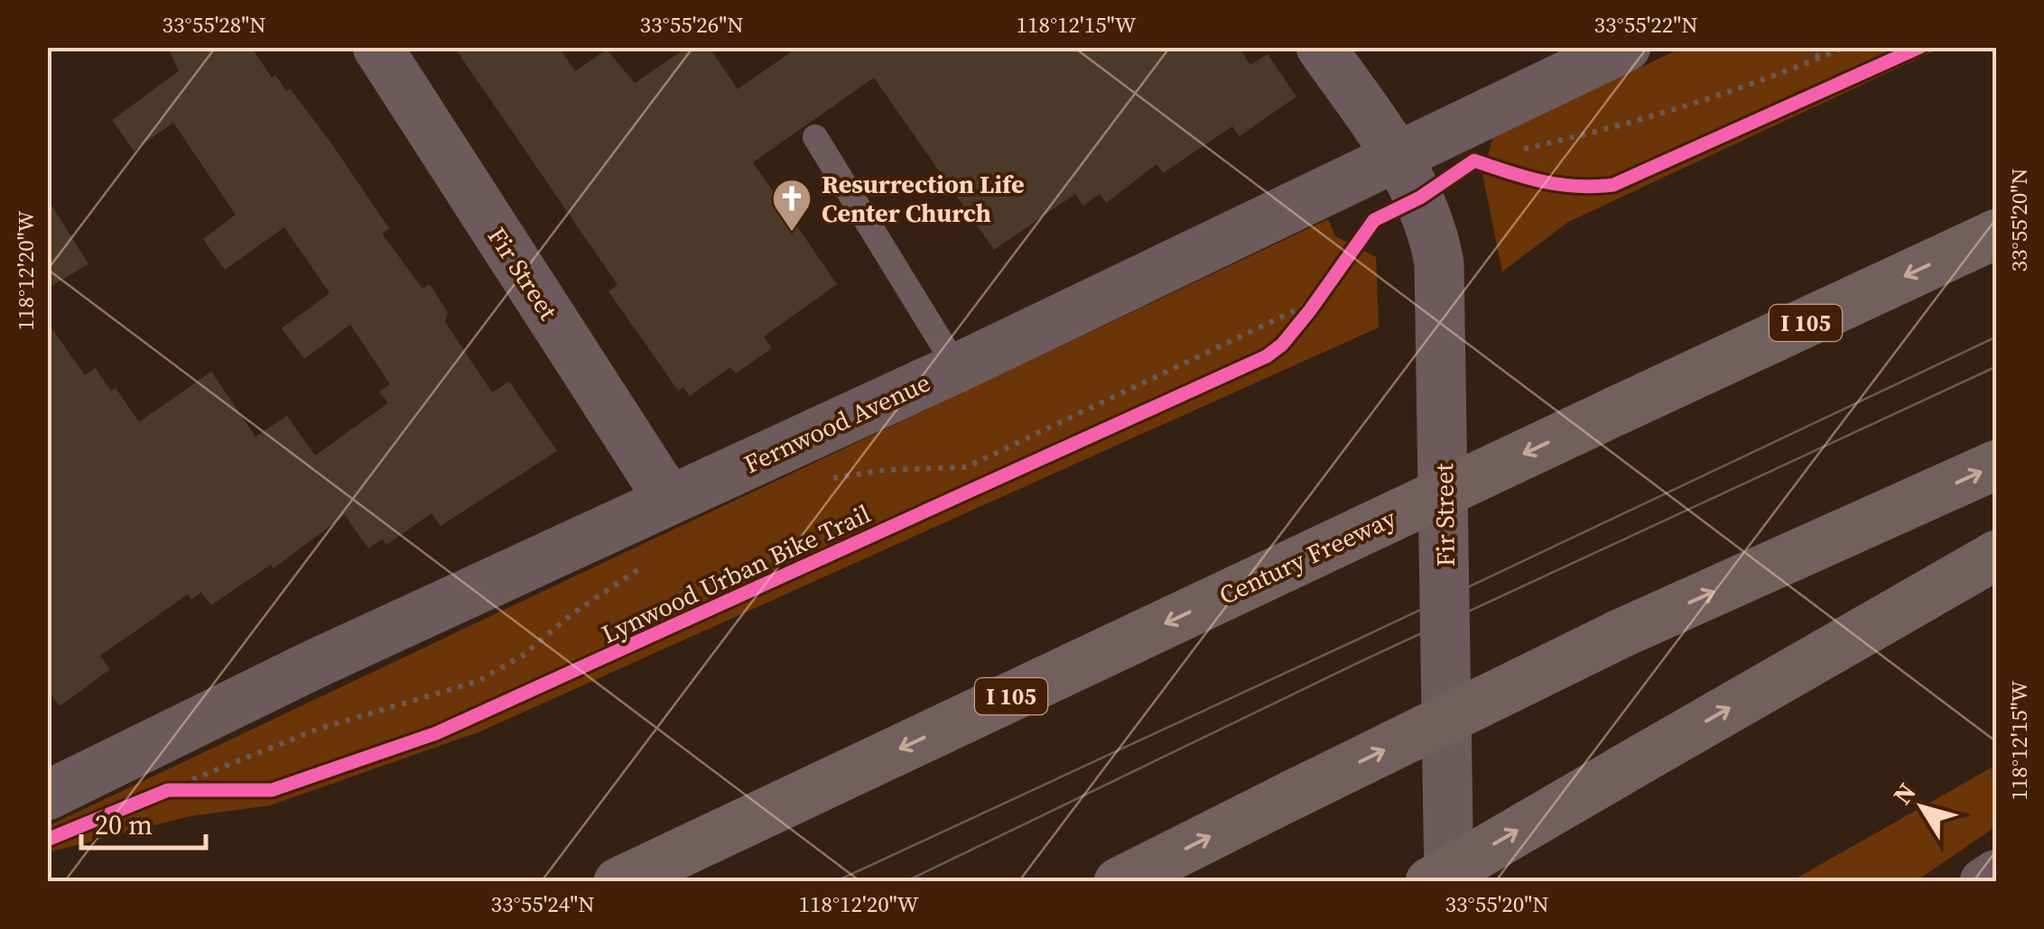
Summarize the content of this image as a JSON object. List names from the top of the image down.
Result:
{
  "streets": {
    "highway": ["I 105", "Century Freeway"],
    "street": ["Fir Street", "Fernwood Avenue"],
    "cycle path": ["Lynwood Urban Bike Trail"]
  },
  "crossings": [
    ["Fir Street", "Fernwood Avenue"]
  ],
  "places": {
    "church": ["Resurrection Life Center Church"]
  },
  "scale_bar": "20 m",
  "north": "top left",
  "coordinates": [
    "33°55'28\"N",
    "33°55'26\"N",
    "118°12'15\"W",
    "33°55'22\"N",
    "33°55'20\"N",
    "118°12'20\"W",
    "33°55'24\"N"
  ]
}
